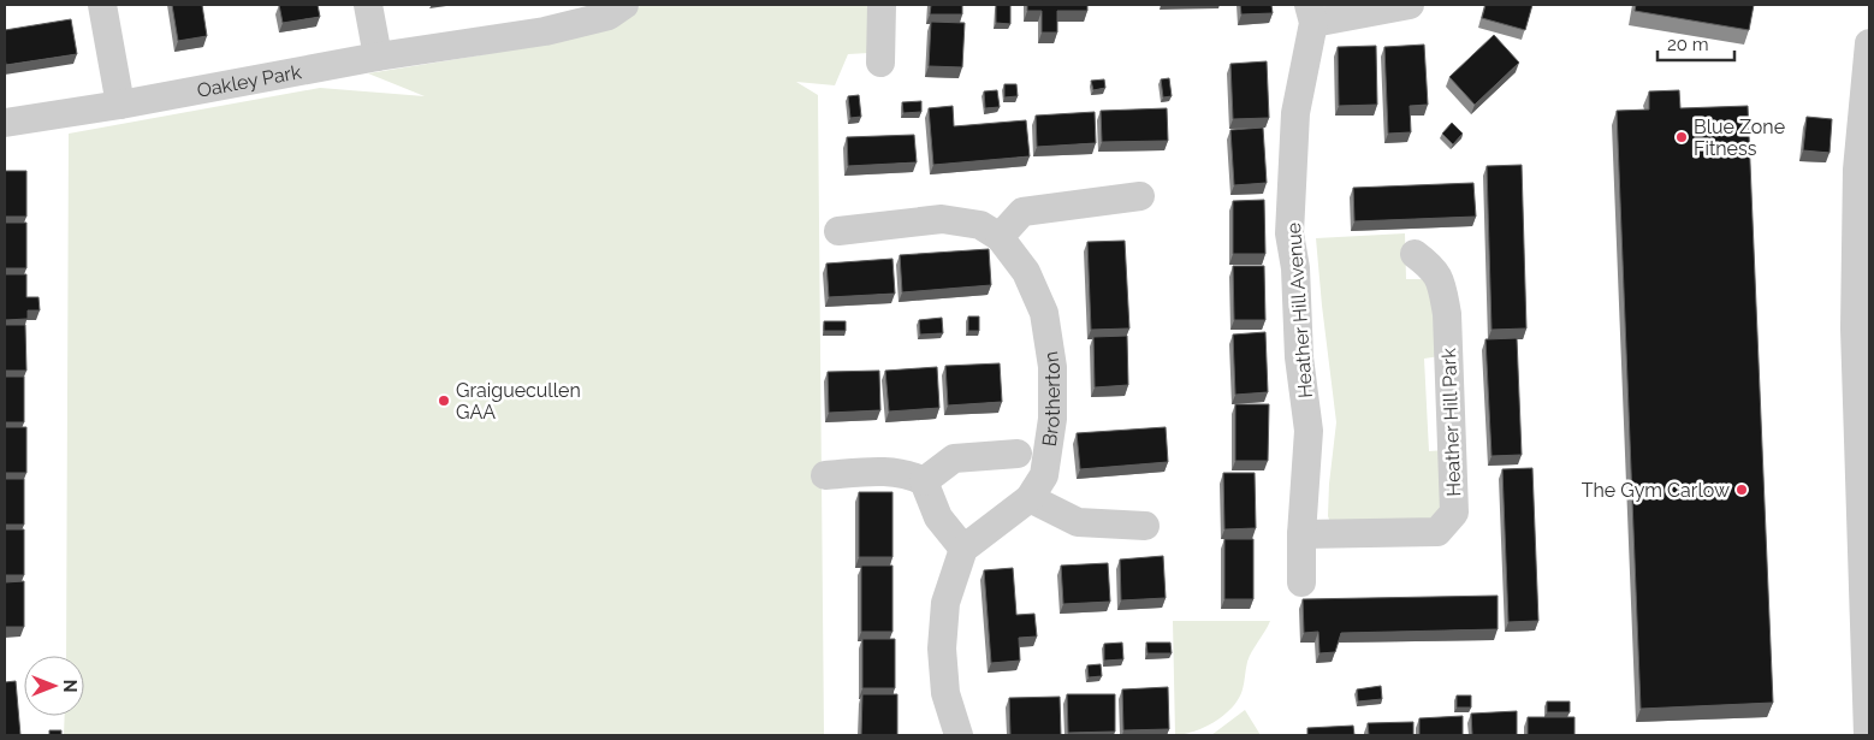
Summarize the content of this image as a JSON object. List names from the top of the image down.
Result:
{
  "streets": {
    "street": [
      "Oakley Park",
      "Heather Hill Avenue",
      "Brotherton",
      "Heather Hill Park"
    ]
  },
  "crossings": [
    ["Heather Hill Avenue", "Heather Hill Park"]
  ],
  "places": ["Blue Zone Fitness", "Graiguecullen GAA", "The Gym Carlow"],
  "scale_bar": "20 m",
  "north": "right"
}
